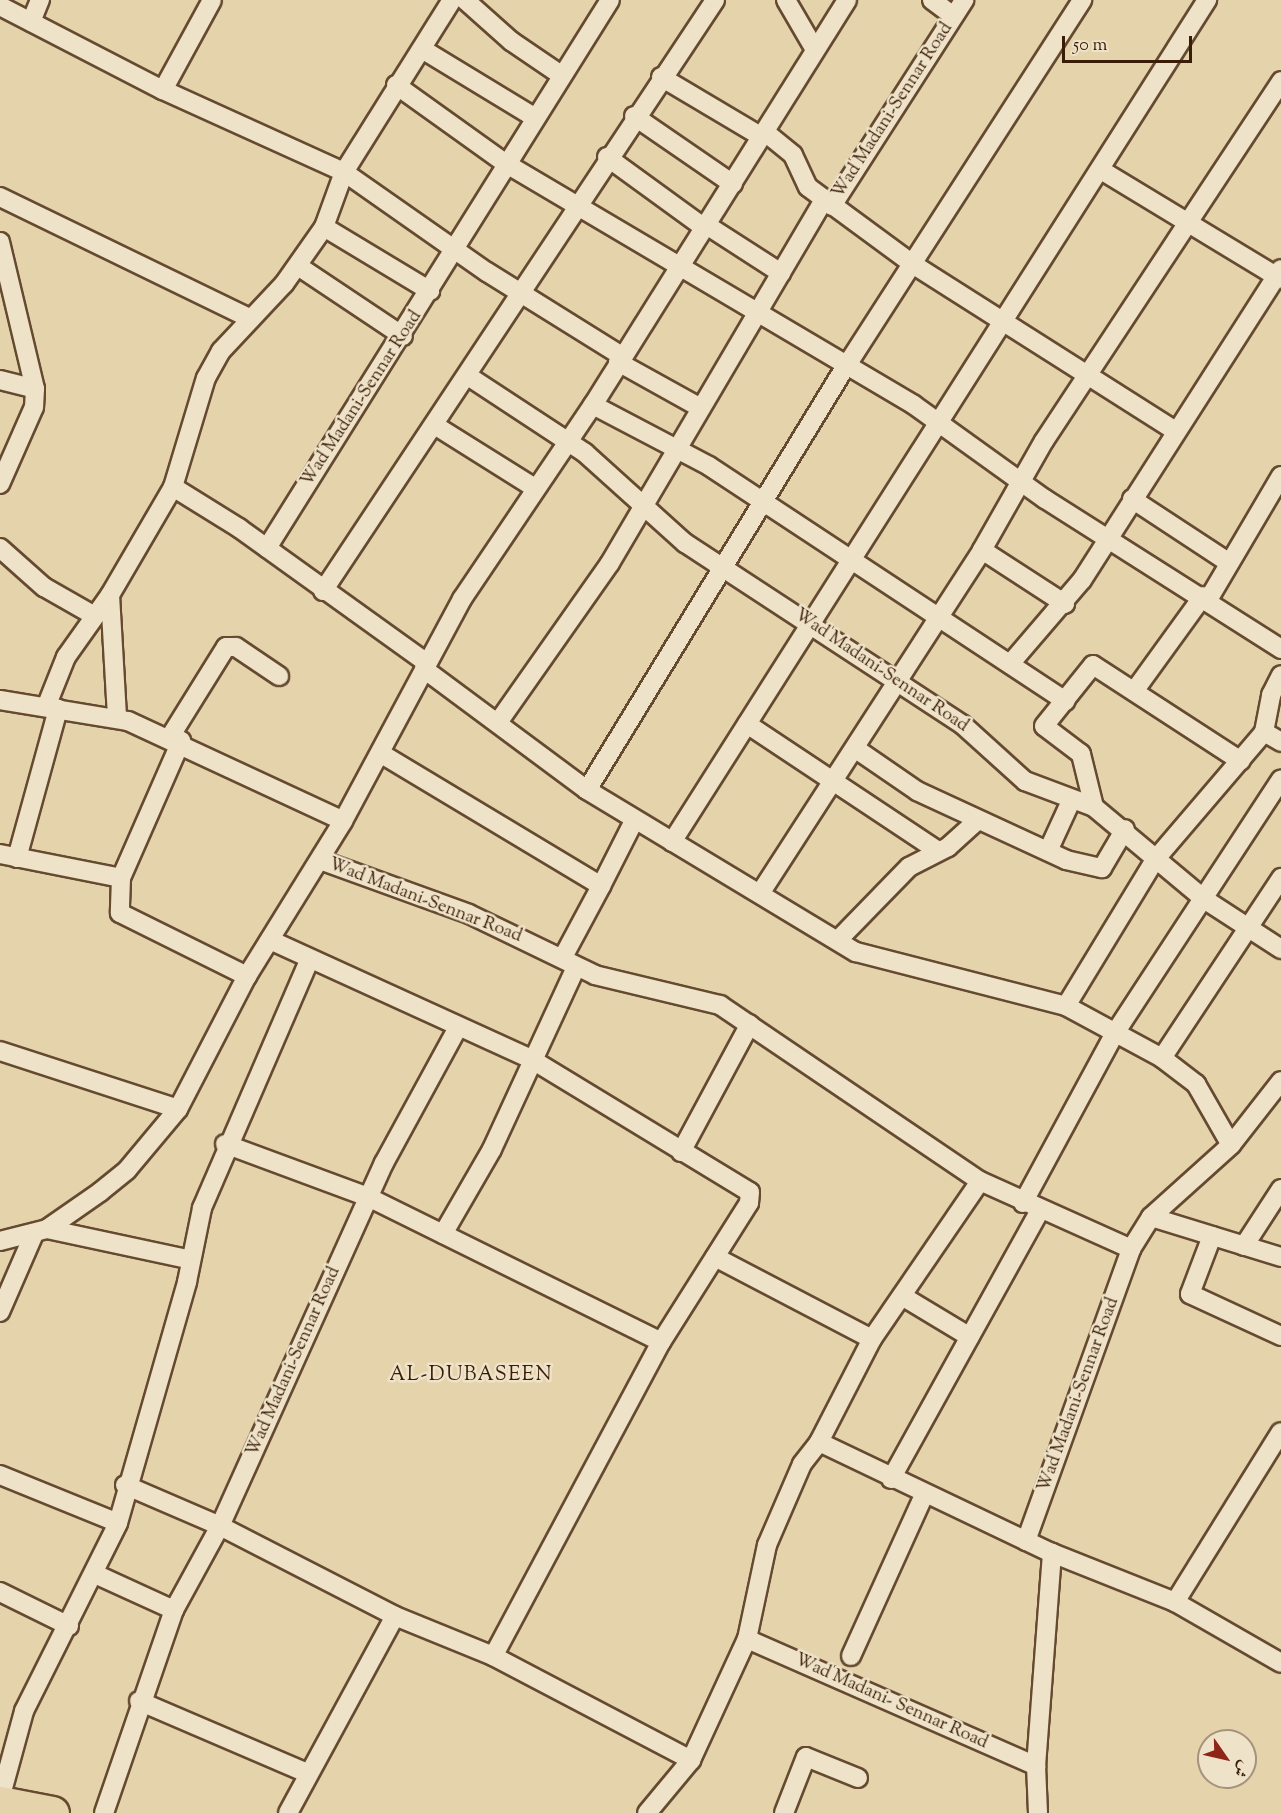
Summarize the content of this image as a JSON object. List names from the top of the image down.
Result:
{
  "streets": {
    "street": ["Wad Madani-Sennar Road", "Wad Madani- Sennar Road"]
  },
  "districts": ["AL-DUBASEEN"],
  "scale_bar": "50 m",
  "north": "bottom right"
}
